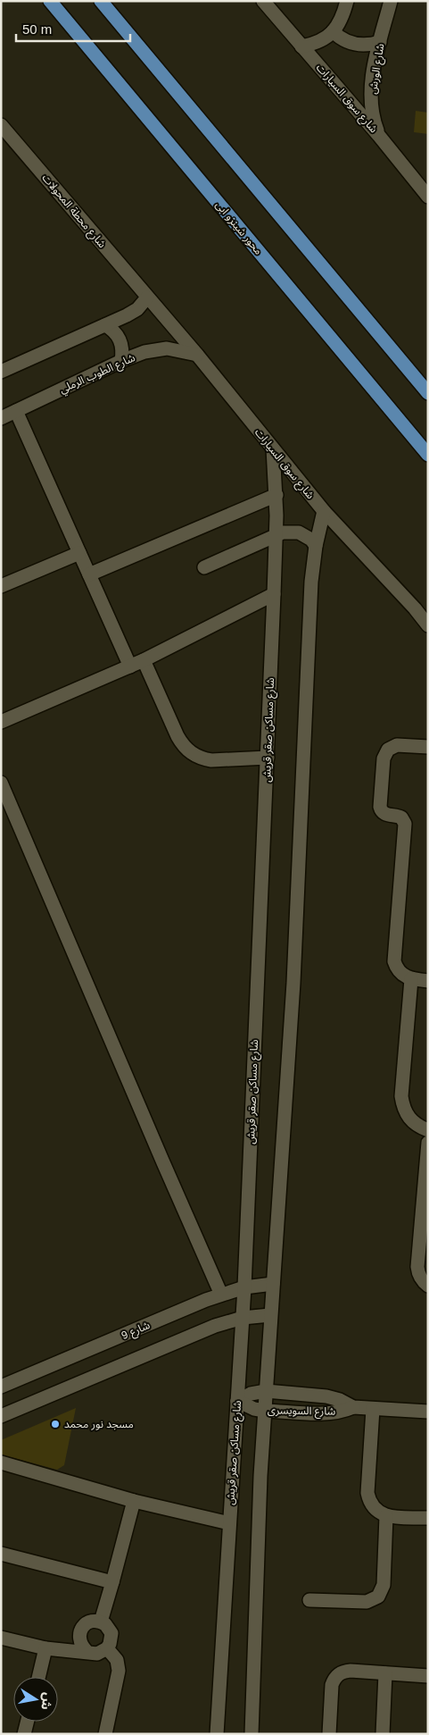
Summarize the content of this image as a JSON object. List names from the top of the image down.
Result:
{
  "streets": {
    "main road": ["محور شينزو ابى"],
    "street": [
      "شارع الورش",
      "شارع سوق السيارات",
      "شارع محطة المحولات",
      "شارع الطوب الرملي",
      "شارع مساكن صقر قريش",
      "شارع 9",
      "شارع السويسرى"
    ]
  },
  "crossings": [
    ["شارع الورش", "شارع سوق السيارات"],
    ["شارع سوق السيارات", "شارع محطة المحولات"],
    ["شارع سوق السيارات", "شارع الطوب الرملي"],
    ["شارع سوق السيارات", "شارع مساكن صقر قريش"],
    ["شارع مساكن صقر قريش", "شارع 9"],
    ["شارع مساكن صقر قريش", "شارع السويسرى"]
  ],
  "places": ["مسجد نور محمد"],
  "scale_bar": "50 m",
  "north": "right"
}
